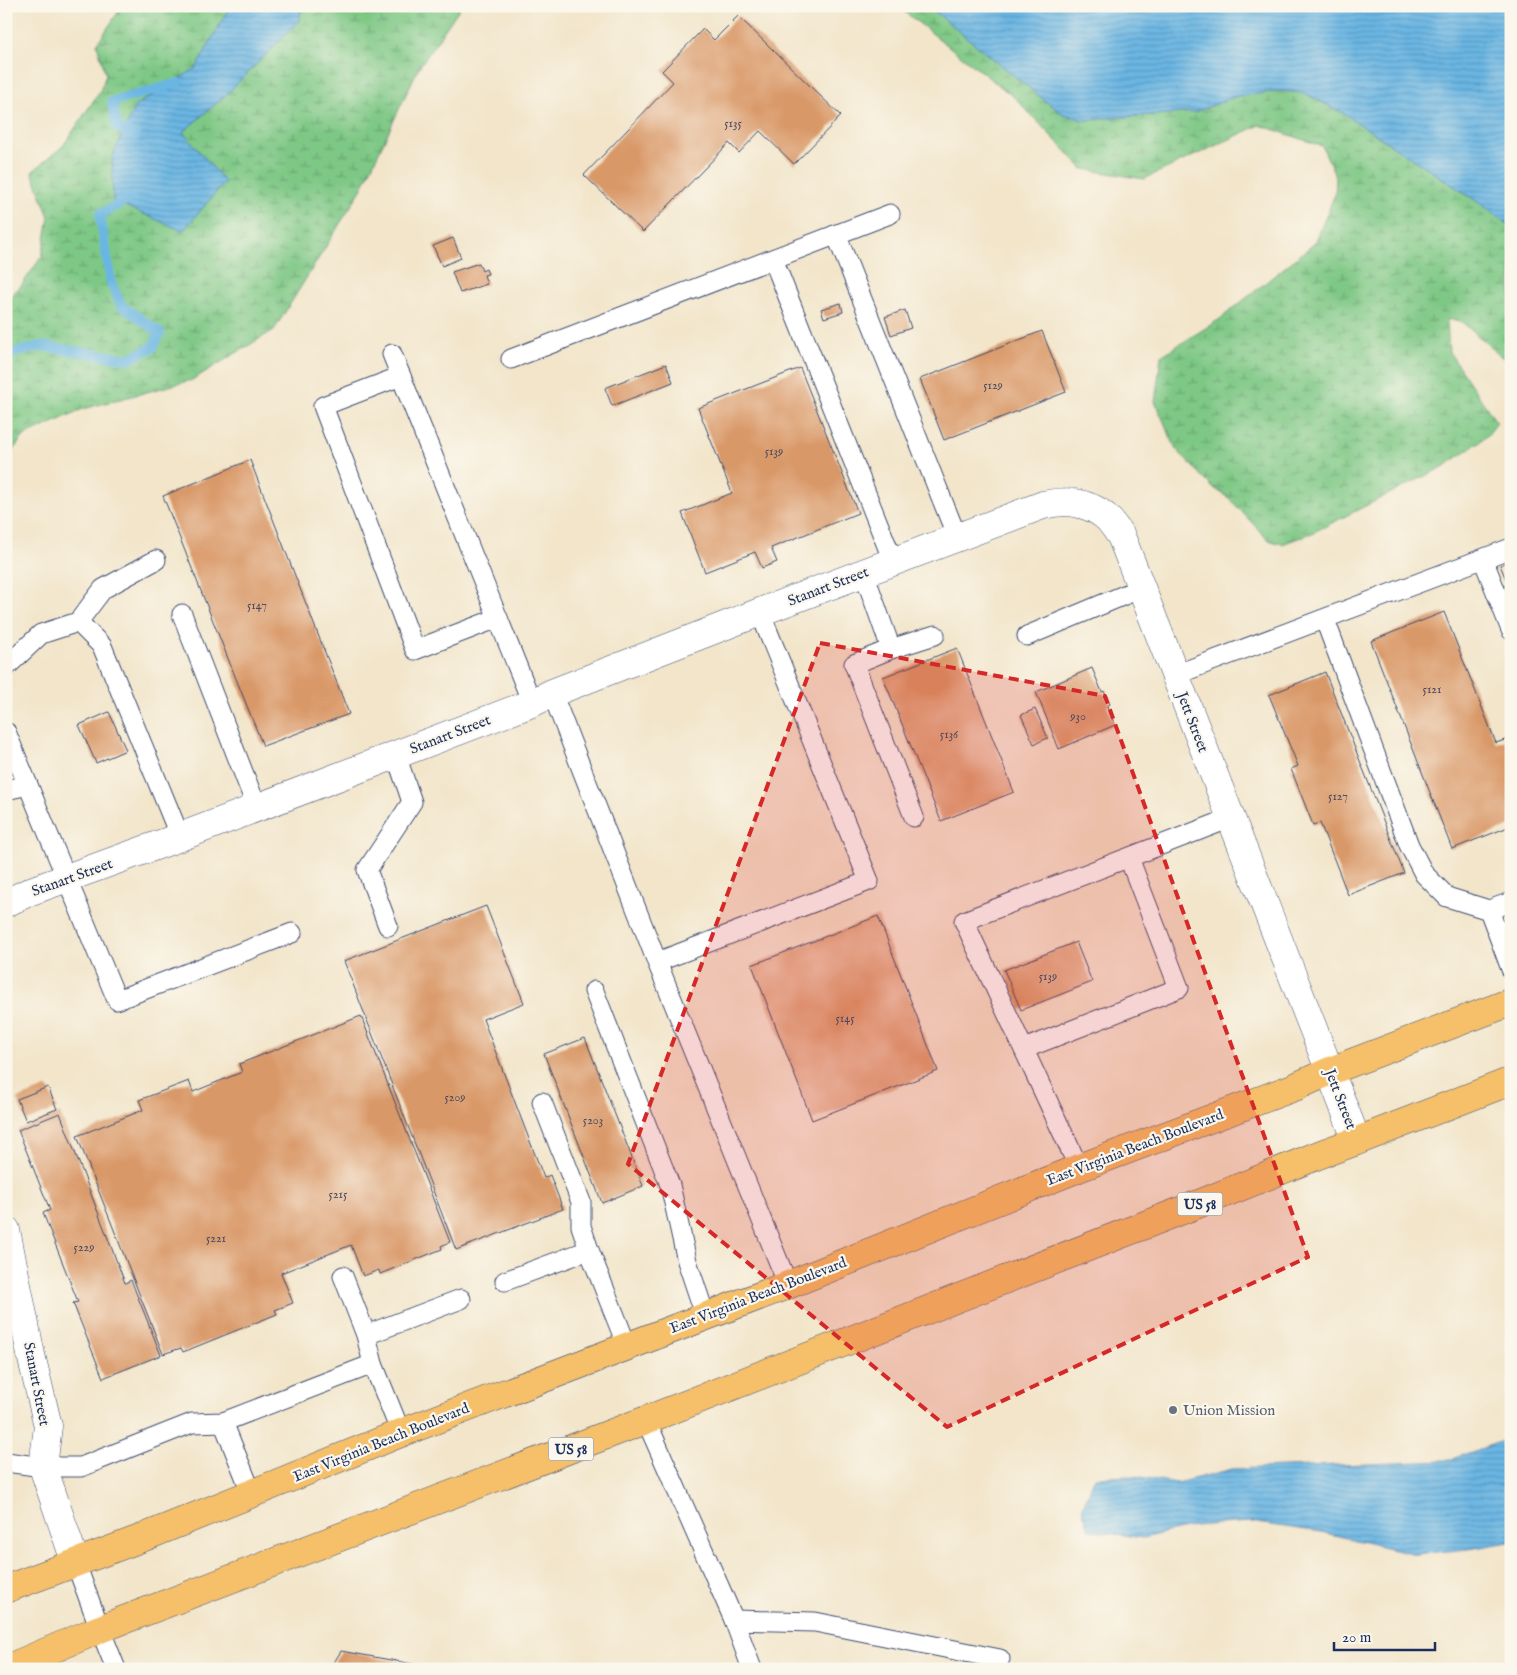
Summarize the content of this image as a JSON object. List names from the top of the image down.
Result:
{
  "streets": {
    "main road": ["East Virginia Beach Boulevard", "US 58"],
    "street": ["Stanart Street", "Jett Street"]
  },
  "crossings": [
    ["Stanart Street", "Jett Street"],
    ["Stanart Street", "East Virginia Beach Boulevard"],
    ["Jett Street", "East Virginia Beach Boulevard"],
    ["Jett Street", "US 58"]
  ],
  "places": ["Union Mission"],
  "house_numbers": [
    "5135",
    "5129",
    "5139",
    "5147",
    "5121",
    "930",
    "5136",
    "5127",
    "5139",
    "5145",
    "5209",
    "5203",
    "5215",
    "5221",
    "5229"
  ],
  "scale_bar": "20 m"
}
